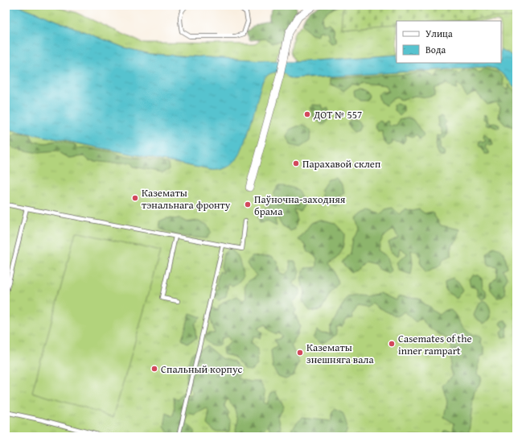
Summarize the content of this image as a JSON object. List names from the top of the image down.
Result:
{
  "places": [
    "ДОТ № 557",
    "Парахавой склеп",
    "Казематы тэнальнага фронту",
    "Паўночна-заходняя брама",
    "Casemates of the inner rampart",
    "Казематы знешняга вала",
    "Спальный корпус"
  ],
  "legend": ["Улица", "Вода"]
}
